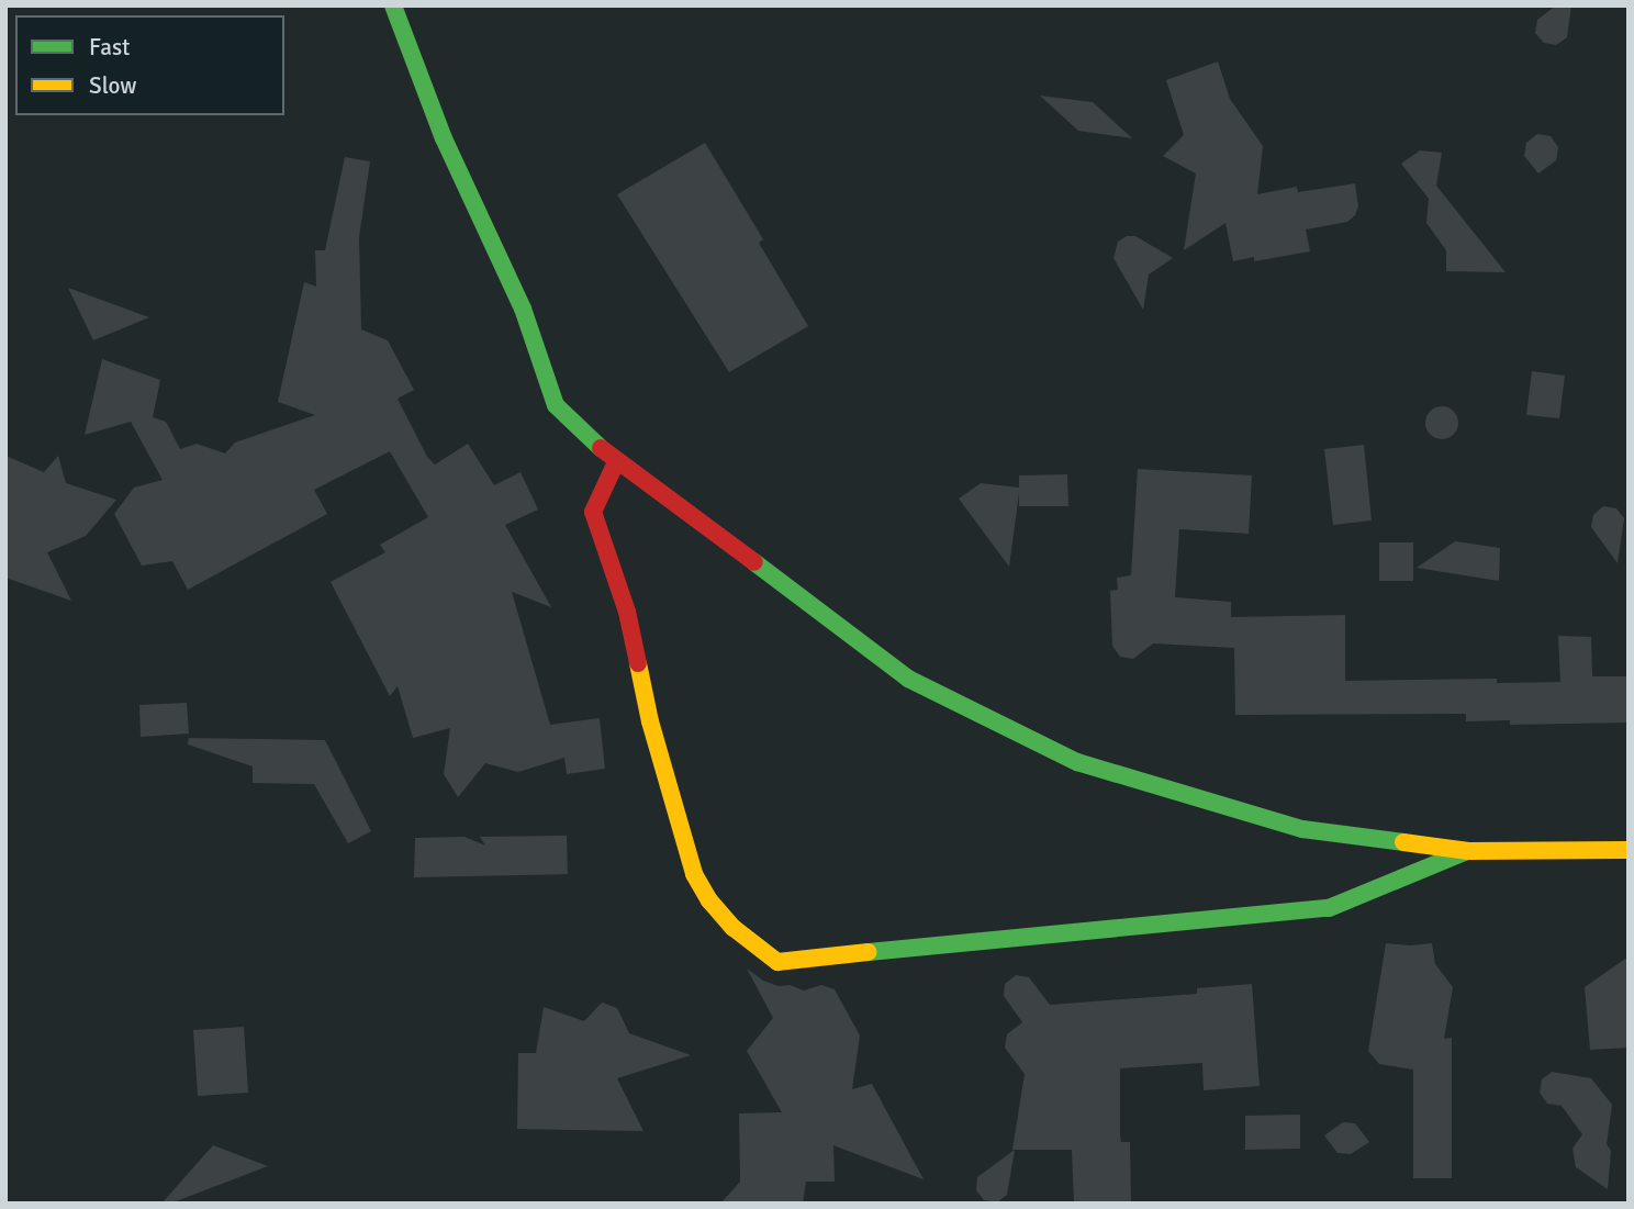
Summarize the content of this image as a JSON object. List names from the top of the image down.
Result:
{
  "legend": ["Fast", "Slow"]
}
